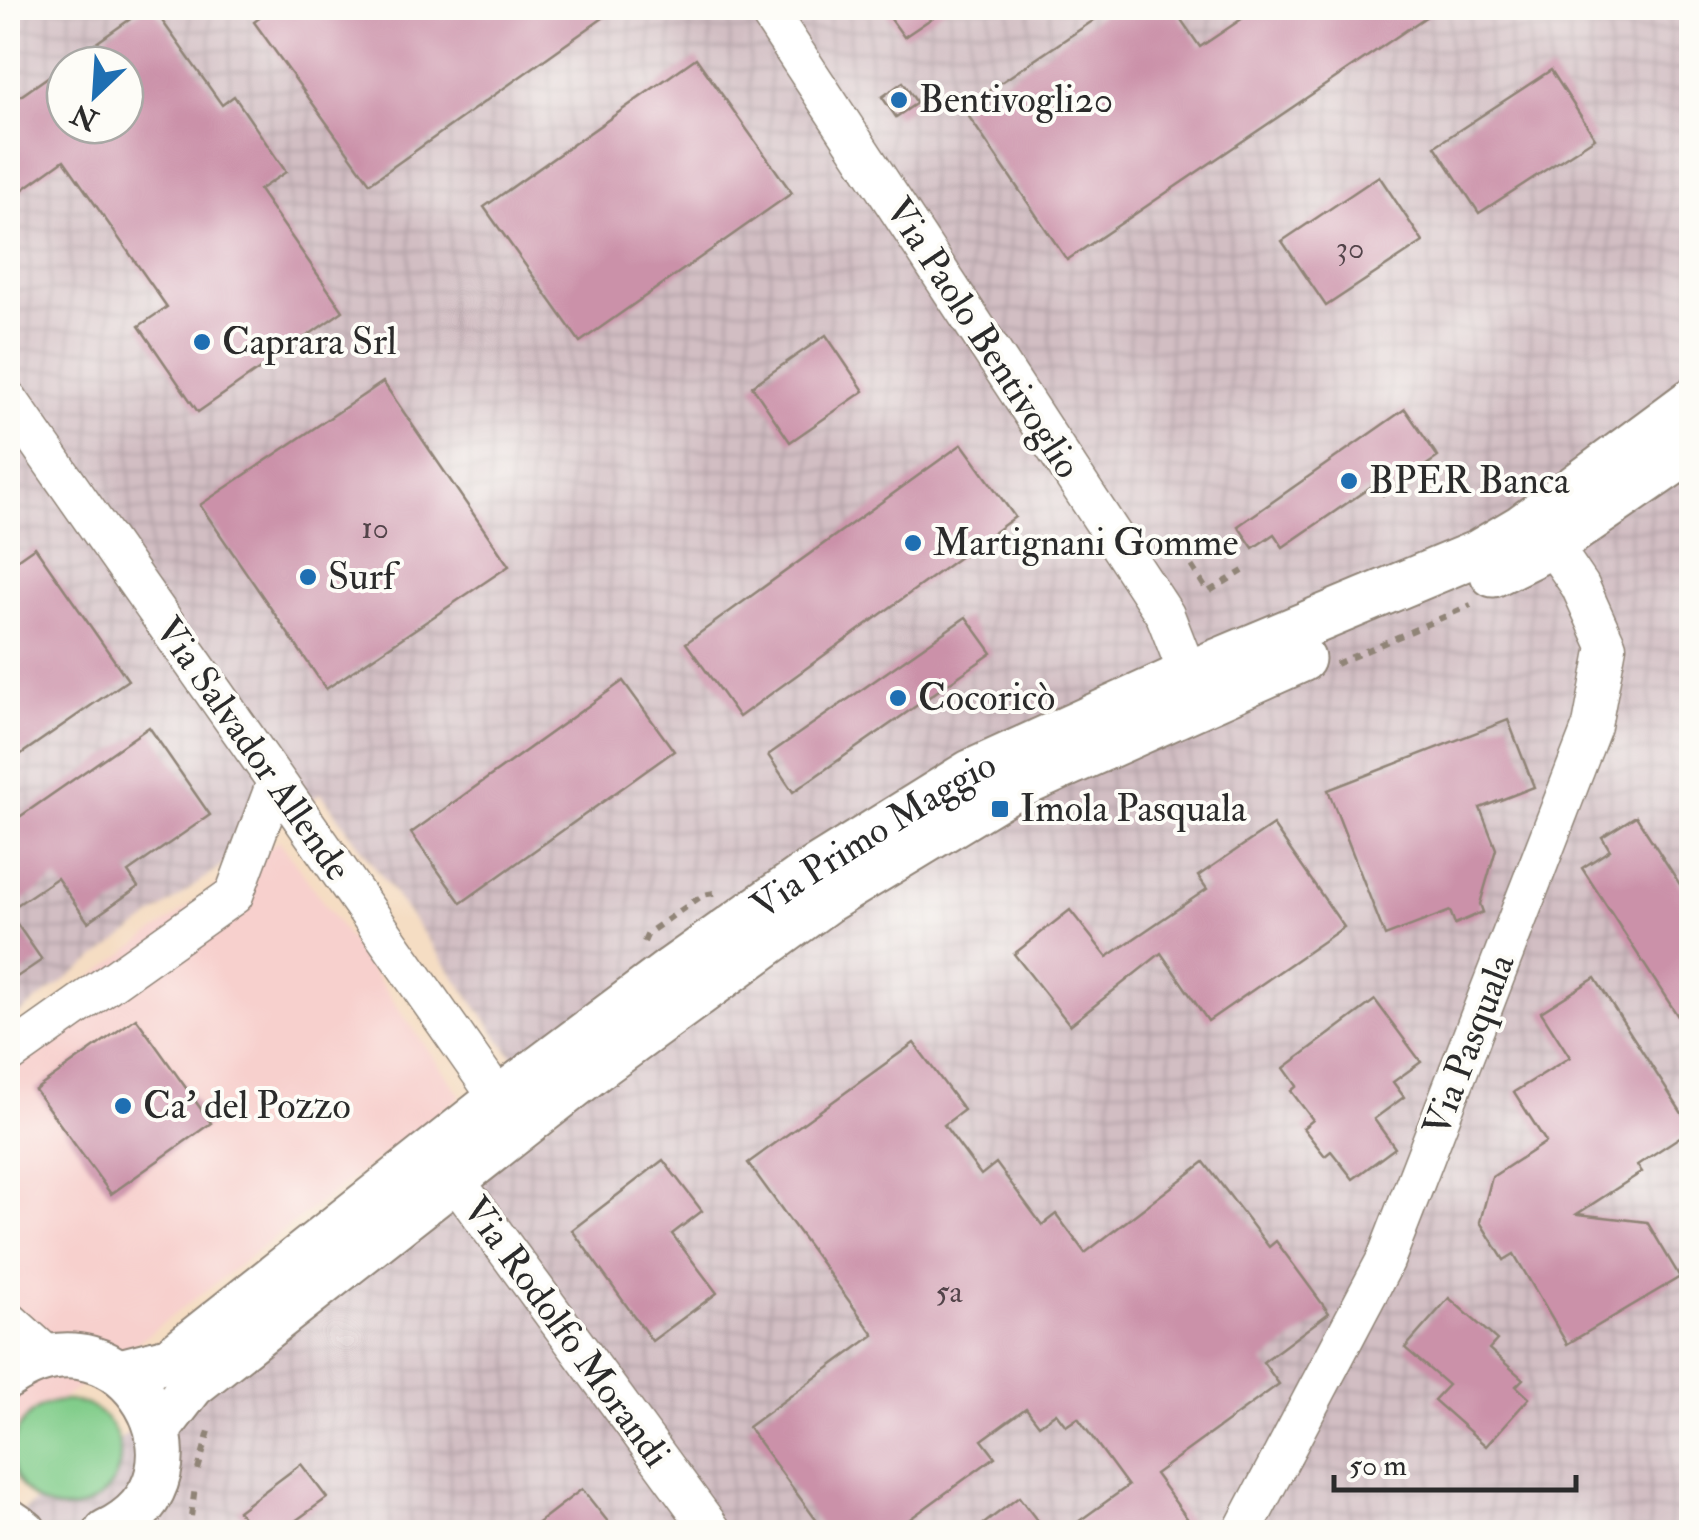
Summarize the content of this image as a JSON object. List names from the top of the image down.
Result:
{
  "streets": {
    "street": [
      "Via Paolo Bentivoglio",
      "Via Salvador Allende",
      "Via Primo Maggio",
      "Via Pasquala",
      "Via Rodolfo Morandi"
    ]
  },
  "crossings": [
    ["Via Paolo Bentivoglio", "Via Primo Maggio"],
    ["Via Salvador Allende", "Via Primo Maggio"],
    ["Via Primo Maggio", "Via Pasquala"],
    ["Via Primo Maggio", "Via Rodolfo Morandi"]
  ],
  "places": {
    "other": [
      "Bentivogli20",
      "Caprara Srl",
      "BPER Banca",
      "Martignani Gomme",
      "Surf",
      "Cocoricò",
      "Ca' del Pozzo"
    ],
    "transit": ["Imola Pasquala"]
  },
  "house_numbers": ["30", "10", "5a"],
  "scale_bar": "50 m",
  "north": "bottom left"
}
